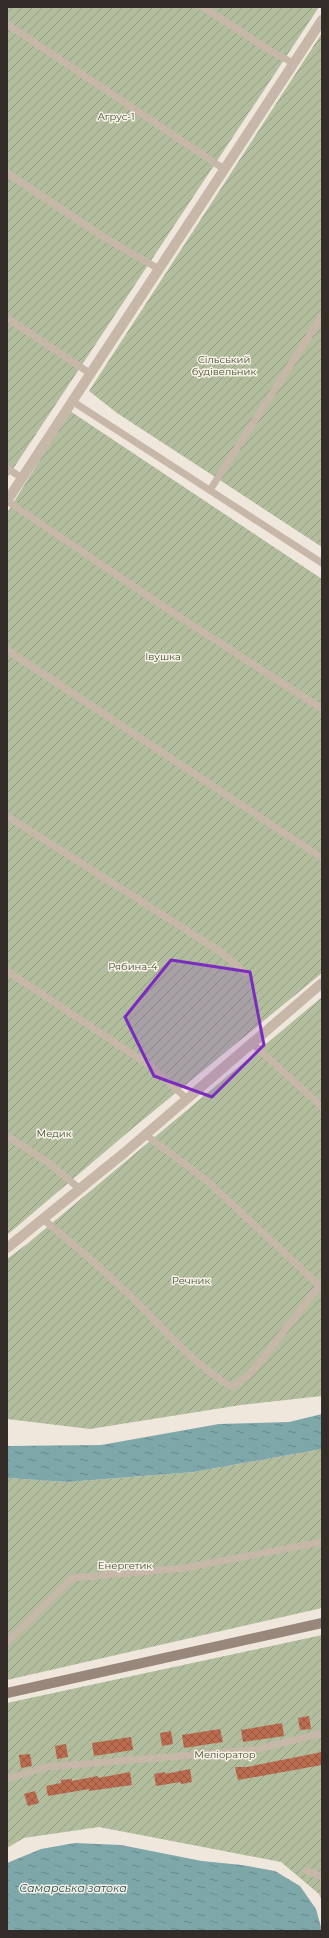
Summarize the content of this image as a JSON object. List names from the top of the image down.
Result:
{
  "water": ["Самарська затока"],
  "parks": [
    "Агрус-1",
    "Сільський будівельник",
    "Івушка",
    "Рябина-4",
    "Медик",
    "Речник",
    "Енергетик",
    "Меліоратор"
  ]
}
